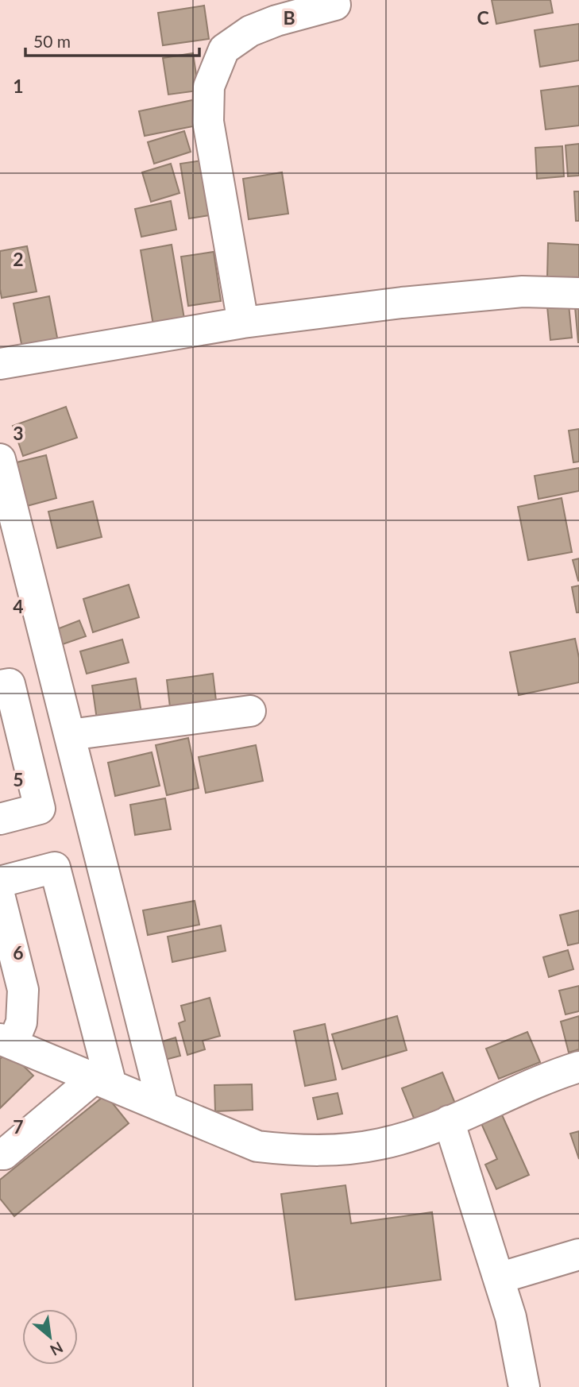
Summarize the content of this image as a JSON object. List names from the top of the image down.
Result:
{
  "scale_bar": "50 m",
  "north": "bottom right",
  "grid": {
    "columns": ["B", "C"],
    "rows": [
      "1",
      "2",
      "3",
      "4",
      "5",
      "6",
      "7"
    ]
  }
}
